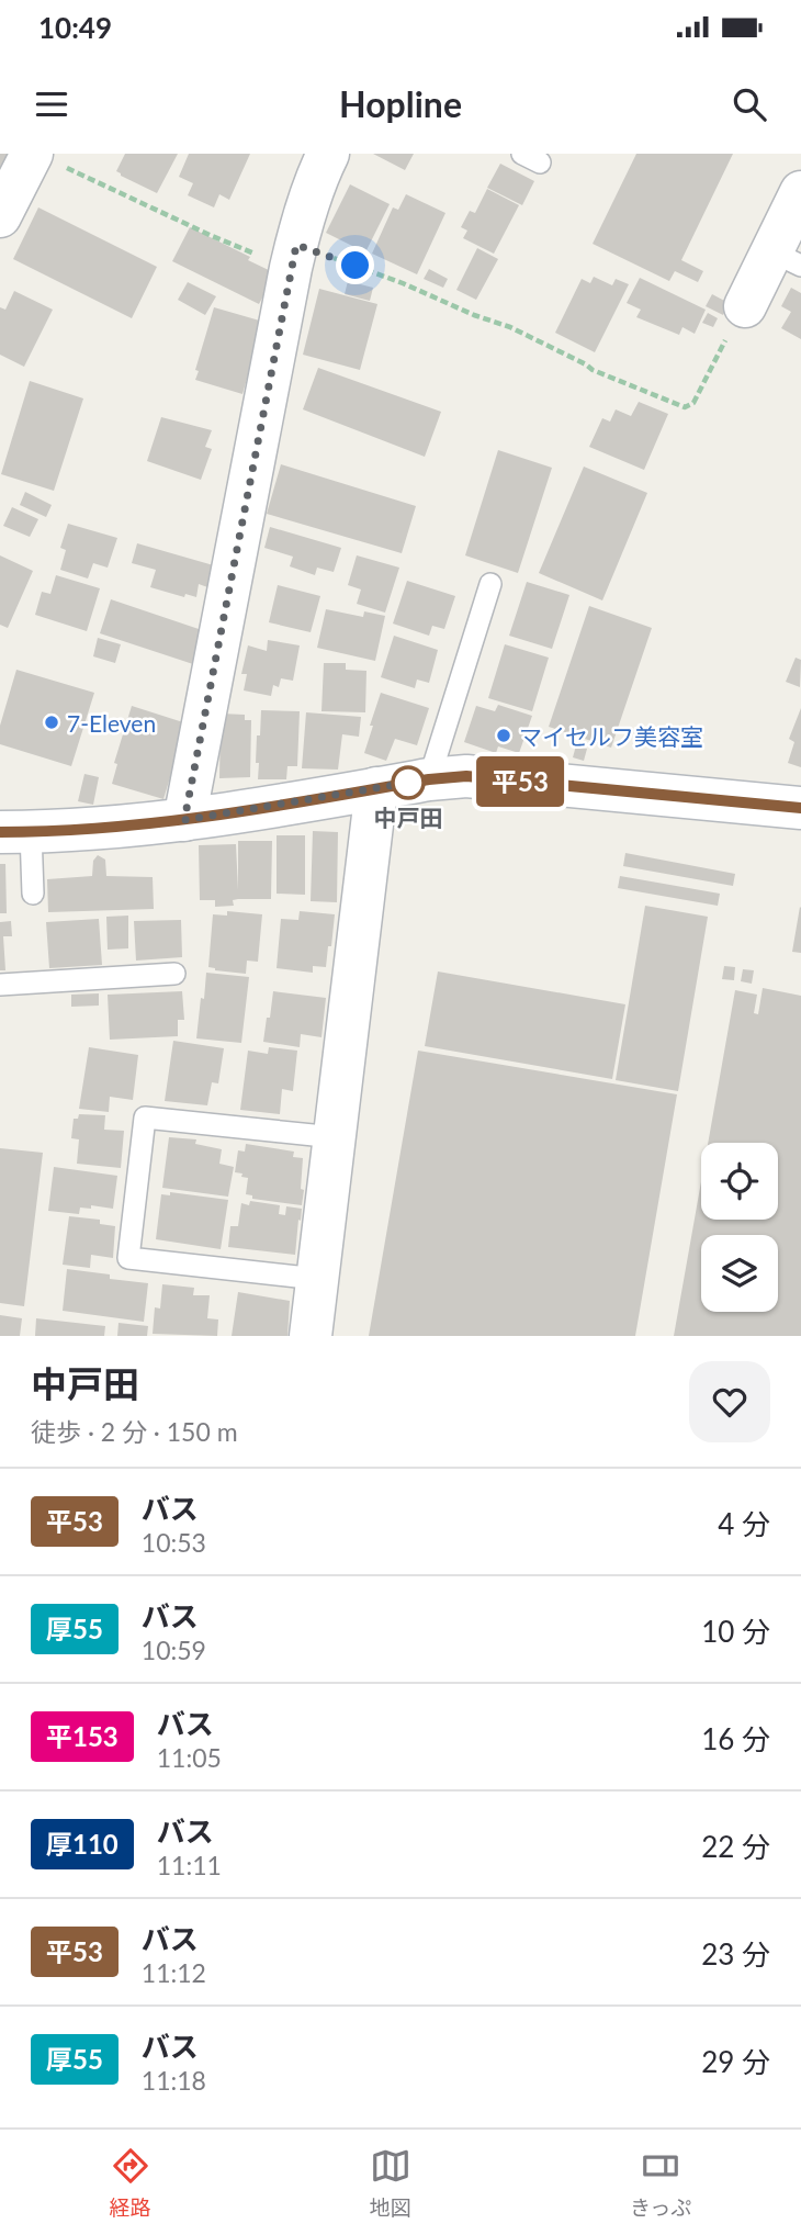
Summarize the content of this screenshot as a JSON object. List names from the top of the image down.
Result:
{
  "places": ["7-Eleven", "マイセルフ美容室", "中戸田"],
  "lines": ["bus line 平53"],
  "page": {
    "status": "10:49",
    "header": "Hopline",
    "on_map": "平53",
    "heading": ["中戸田", "徒歩 · 2 分 · 150 m"],
    "list": [
      {
        "mark": "平53",
        "name": "バス",
        "note": "10:53",
        "value": "4 分"
      },
      {
        "mark": "厚55",
        "name": "バス",
        "note": "10:59",
        "value": "10 分"
      },
      {
        "mark": "平153",
        "name": "バス",
        "note": "11:05",
        "value": "16 分"
      },
      {
        "mark": "厚110",
        "name": "バス",
        "note": "11:11",
        "value": "22 分"
      },
      {
        "mark": "平53",
        "name": "バス",
        "note": "11:12",
        "value": "23 分"
      },
      {
        "mark": "厚55",
        "name": "バス",
        "note": "11:18",
        "value": "29 分"
      }
    ],
    "tabs": ["経路", "地図", "きっぷ"]
  }
}
